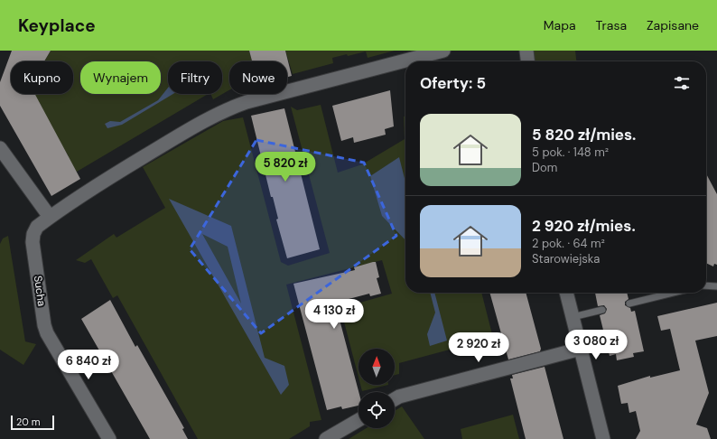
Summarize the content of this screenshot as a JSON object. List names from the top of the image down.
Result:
{
  "streets": {
    "street": ["Sucha"]
  },
  "scale_bar": "20 m",
  "north": "top",
  "page": {
    "header": "Keyplace",
    "nav": ["Mapa", "Trasa", "Zapisane"],
    "chip": [
      "Kupno",
      "Wynajem",
      "Filtry",
      "Nowe"
    ],
    "heading": "Oferty: 5",
    "list": [
      {
        "name": "5 820 zł/mies.",
        "note": "5 pok. · 148 m² · Dom"
      },
      {
        "name": "2 920 zł/mies.",
        "note": "2 pok. · 64 m² · Starowiejska"
      }
    ],
    "price": [
      "5 820 zł",
      "4 130 zł",
      "3 080 zł",
      "2 920 zł",
      "6 840 zł"
    ],
    "scale": "20 m"
  }
}
